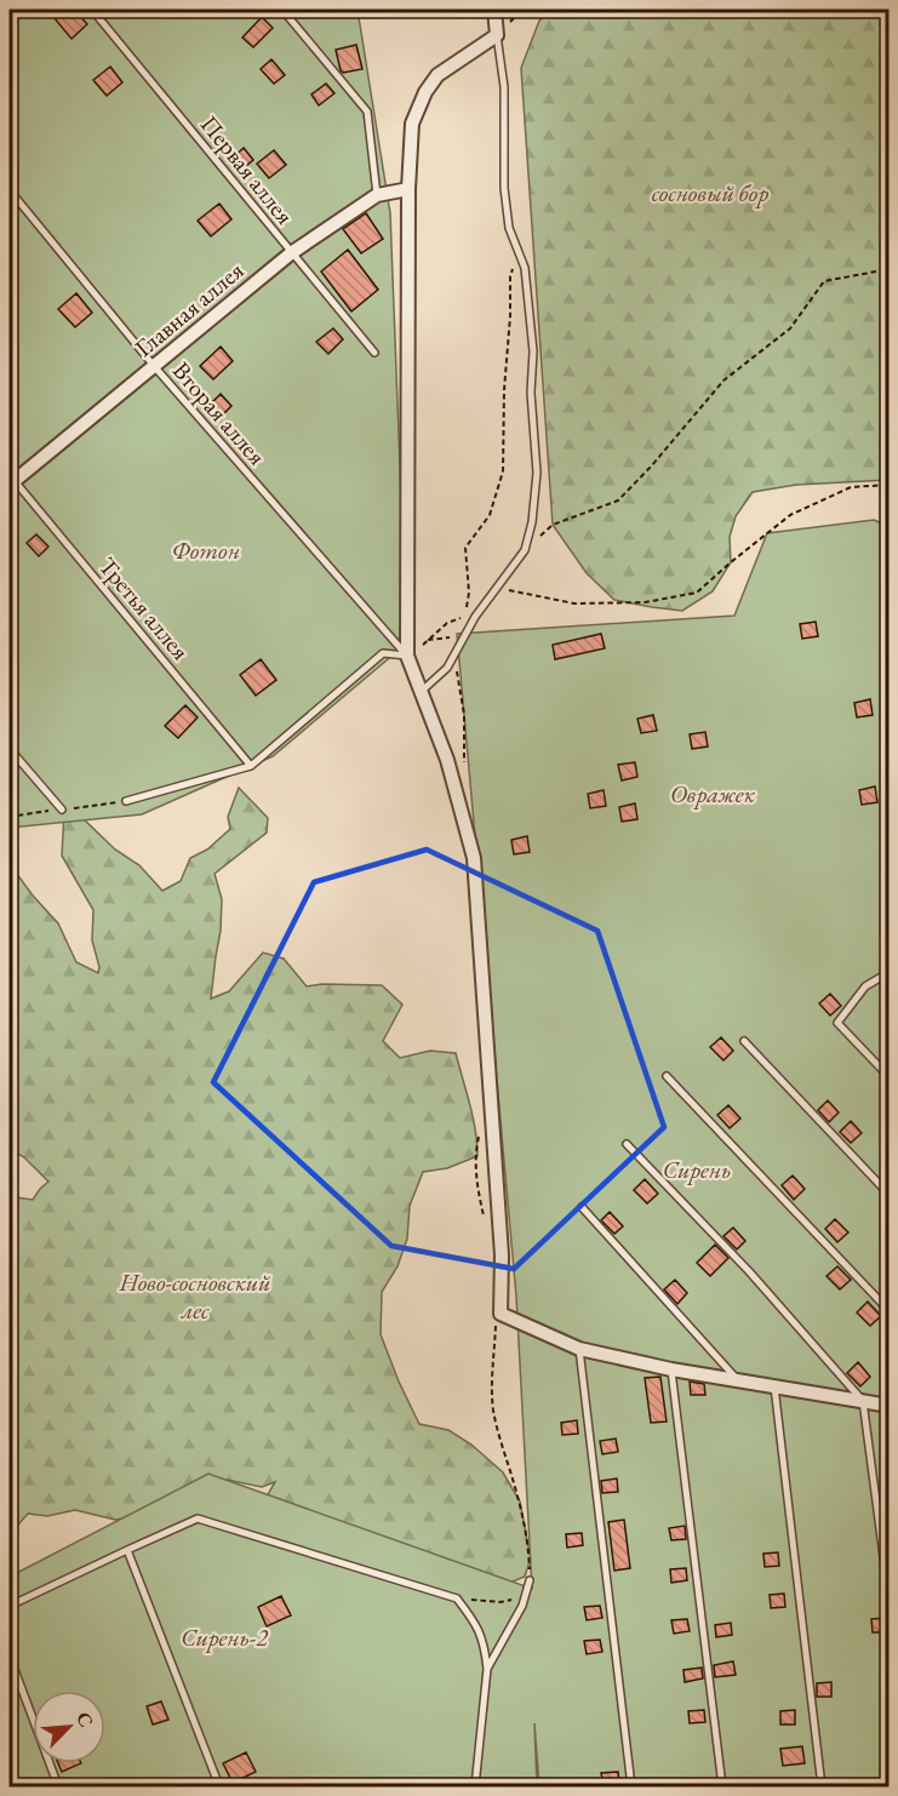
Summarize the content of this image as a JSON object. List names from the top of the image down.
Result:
{
  "streets": {
    "street": ["Главная аллея"],
    "lane": ["Первая аллея", "Вторая аллея", "Третья аллея"]
  },
  "crossings": [
    ["Первая аллея", "Главная аллея"],
    ["Главная аллея", "Вторая аллея"],
    ["Главная аллея", "Третья аллея"]
  ],
  "parks": [
    "сосновый бор",
    "Фотон",
    "Овражек",
    "Сирень",
    "Ново-сосновский лес",
    "Сирень-2"
  ],
  "north": "top right"
}
